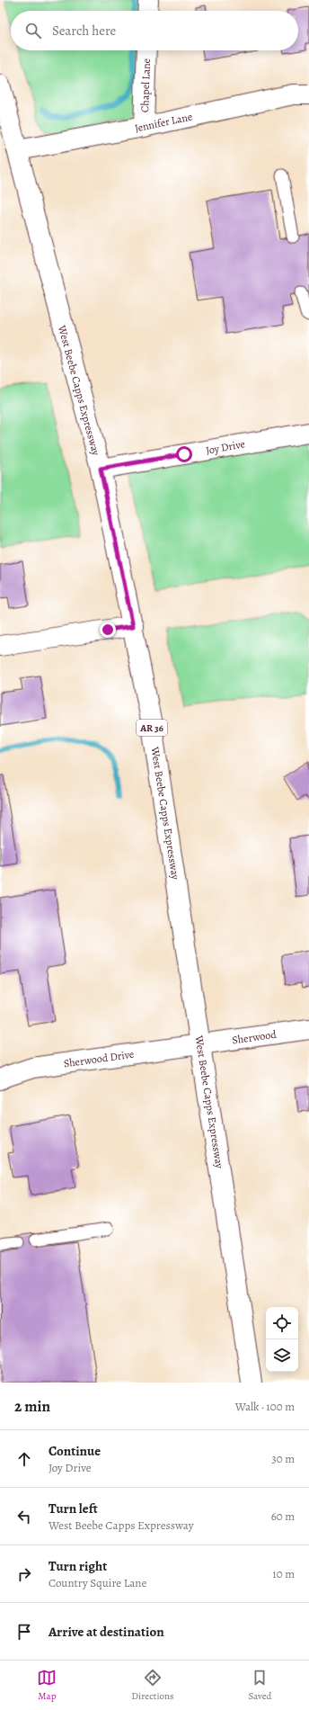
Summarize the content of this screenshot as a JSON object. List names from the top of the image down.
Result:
{
  "streets": {
    "main road": [
      "Chapel Lane",
      "Jennifer Lane",
      "West Beebe Capps Expressway",
      "Joy Drive",
      "AR 36",
      "Sherwood",
      "Sherwood Drive"
    ]
  },
  "crossings": [
    ["Chapel Lane", "Jennifer Lane"],
    ["Jennifer Lane", "West Beebe Capps Expressway"],
    ["West Beebe Capps Expressway", "Joy Drive"],
    ["West Beebe Capps Expressway", "Sherwood"],
    ["West Beebe Capps Expressway", "Sherwood Drive"],
    ["Sherwood", "Sherwood Drive"]
  ],
  "page": {
    "search": "Search here",
    "heading": ["2 min", "Walk · 100 m"],
    "list": [
      ["Continue", "Joy Drive", "30 m"],
      ["Turn left", "West Beebe Capps Expressway", "60 m"],
      ["Turn right", "Country Squire Lane", "10 m"],
      "Arrive at destination"
    ],
    "nav": ["Map", "Directions", "Saved"]
  }
}
